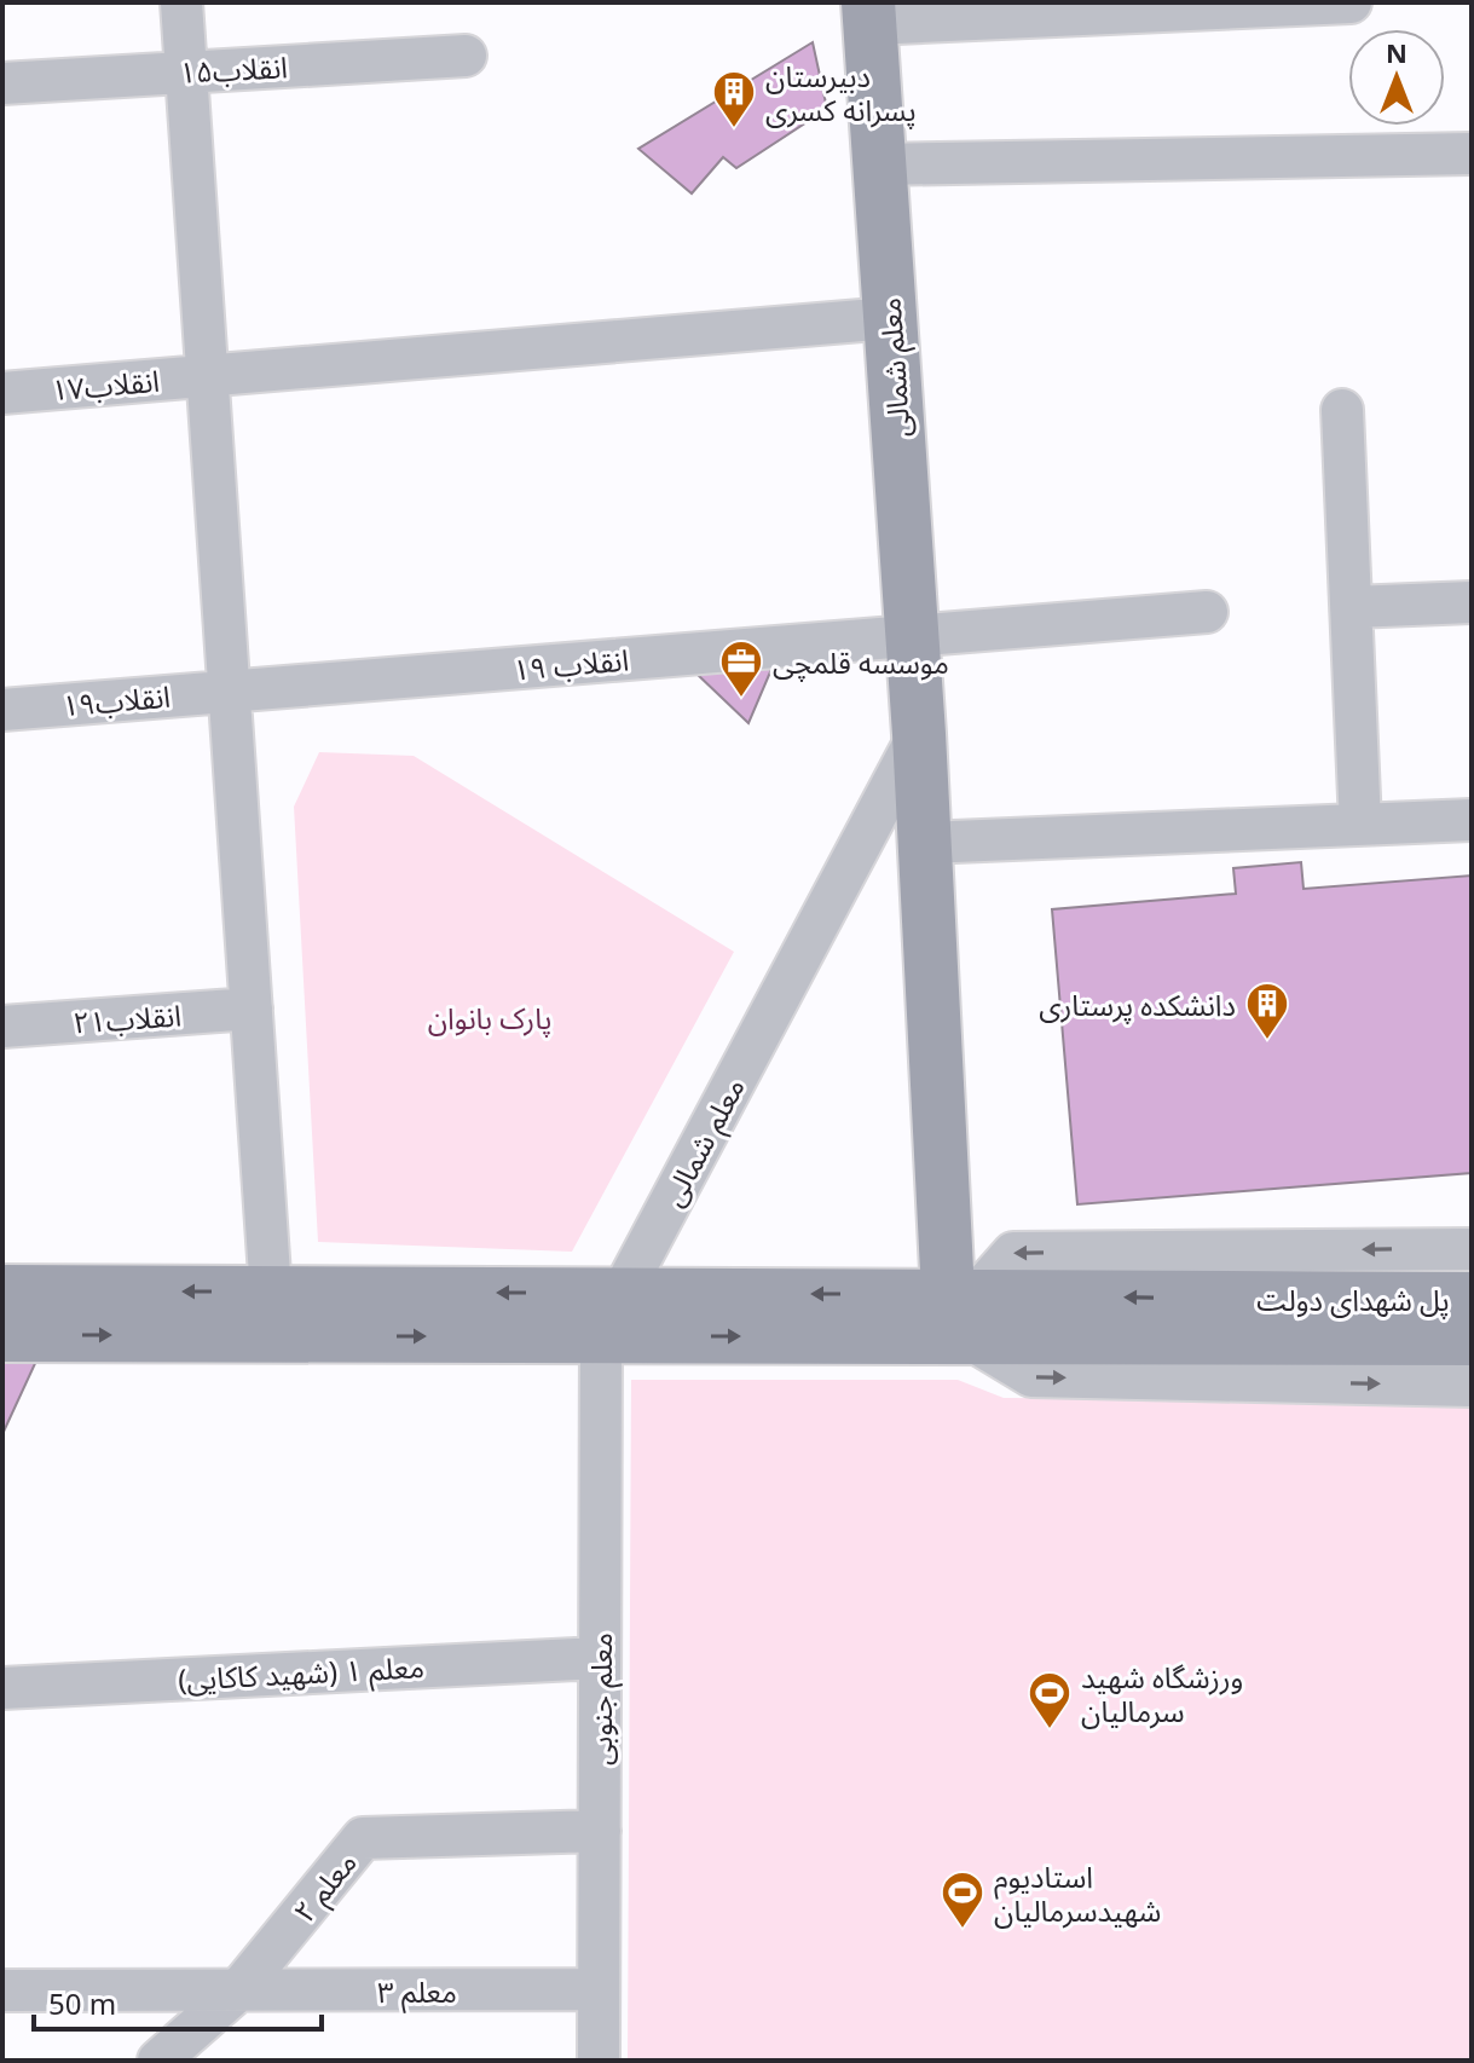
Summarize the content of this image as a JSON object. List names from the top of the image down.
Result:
{
  "streets": {
    "main road": ["معلم شمالی", "پل شهدای دولت"],
    "street": [
      "انقلاب۱۵",
      "انقلاب۱۷",
      "انقلاب ۱۹",
      "انقلاب۱۹",
      "انقلاب۲۱",
      "معلم ۱ (شهید کاکایی)",
      "معلم جنوبی",
      "معلم ۲",
      "معلم ۳"
    ]
  },
  "crossings": [
    ["معلم شمالی", "انقلاب۱۷"],
    ["معلم شمالی", "انقلاب ۱۹"],
    ["معلم شمالی", "معلم جنوبی"],
    ["انقلاب ۱۹", "انقلاب۱۹"],
    ["معلم ۱ (شهید کاکایی)", "معلم جنوبی"],
    ["معلم جنوبی", "معلم ۲"],
    ["معلم جنوبی", "معلم ۳"],
    ["معلم ۲", "معلم ۳"]
  ],
  "parks": ["پارک بانوان"],
  "places": {
    "building": ["دبیرستان پسرانه کسری", "دانشکده پرستاری"],
    "office": ["موسسه قلمچی"],
    "sports": ["ورزشگاه شهید سرمالیان", "استادیوم شهیدسرمالیان"]
  },
  "scale_bar": "50 m",
  "north": "top"
}
